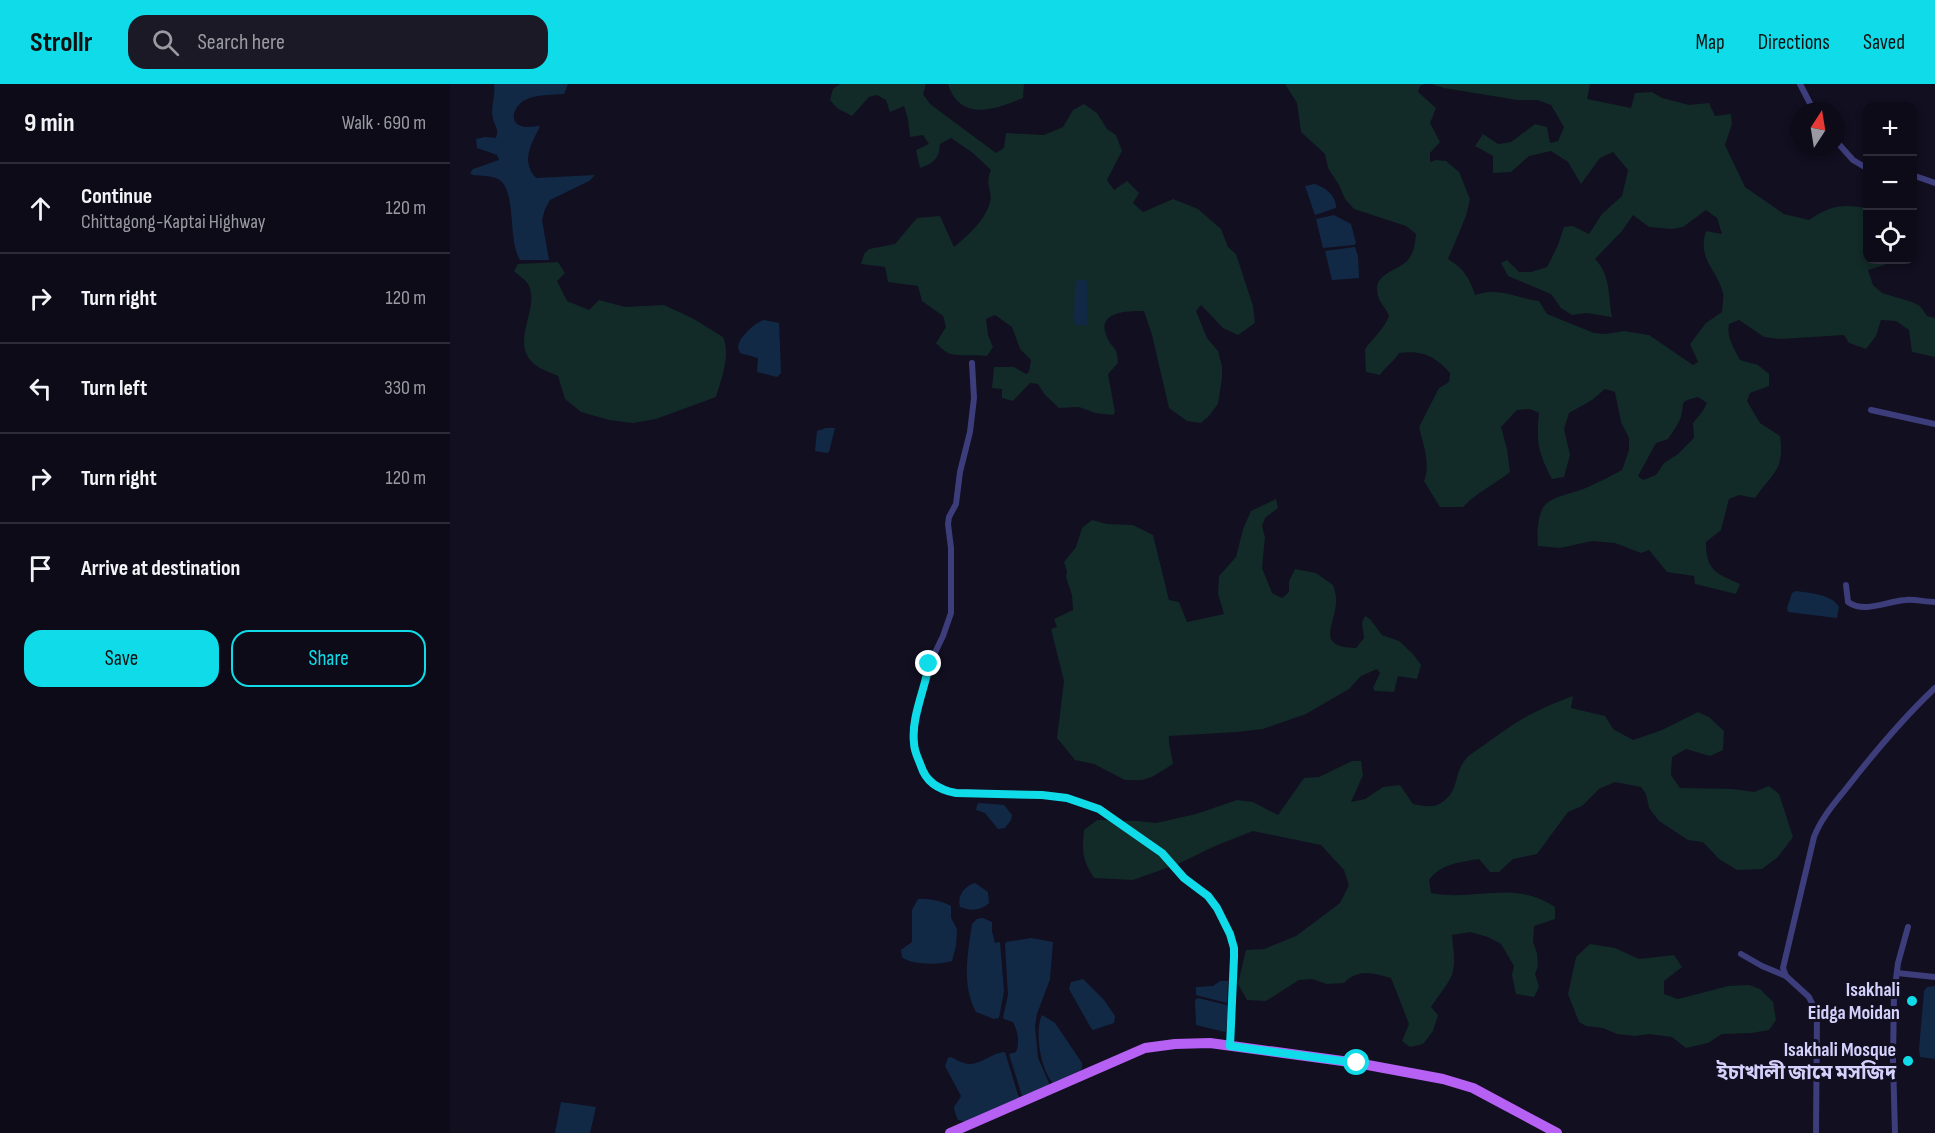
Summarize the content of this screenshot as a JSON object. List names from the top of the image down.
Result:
{
  "places": ["Isakhali Eidga Moidan", "Isakhali Mosque ইচাখালী জামে মসজিদ"],
  "north": "top",
  "page": {
    "header": "Strollr",
    "search": "Search here",
    "nav": ["Map", "Directions", "Saved"],
    "heading": ["9 min", "Walk · 690 m"],
    "map_buttons": ["+", "−"],
    "list": [
      ["Continue", "Chittagong-Kaptai Highway", "120 m"],
      ["Turn right", "120 m"],
      ["Turn left", "330 m"],
      ["Turn right", "120 m"],
      "Arrive at destination"
    ],
    "buttons": ["Save", "Share"]
  }
}
